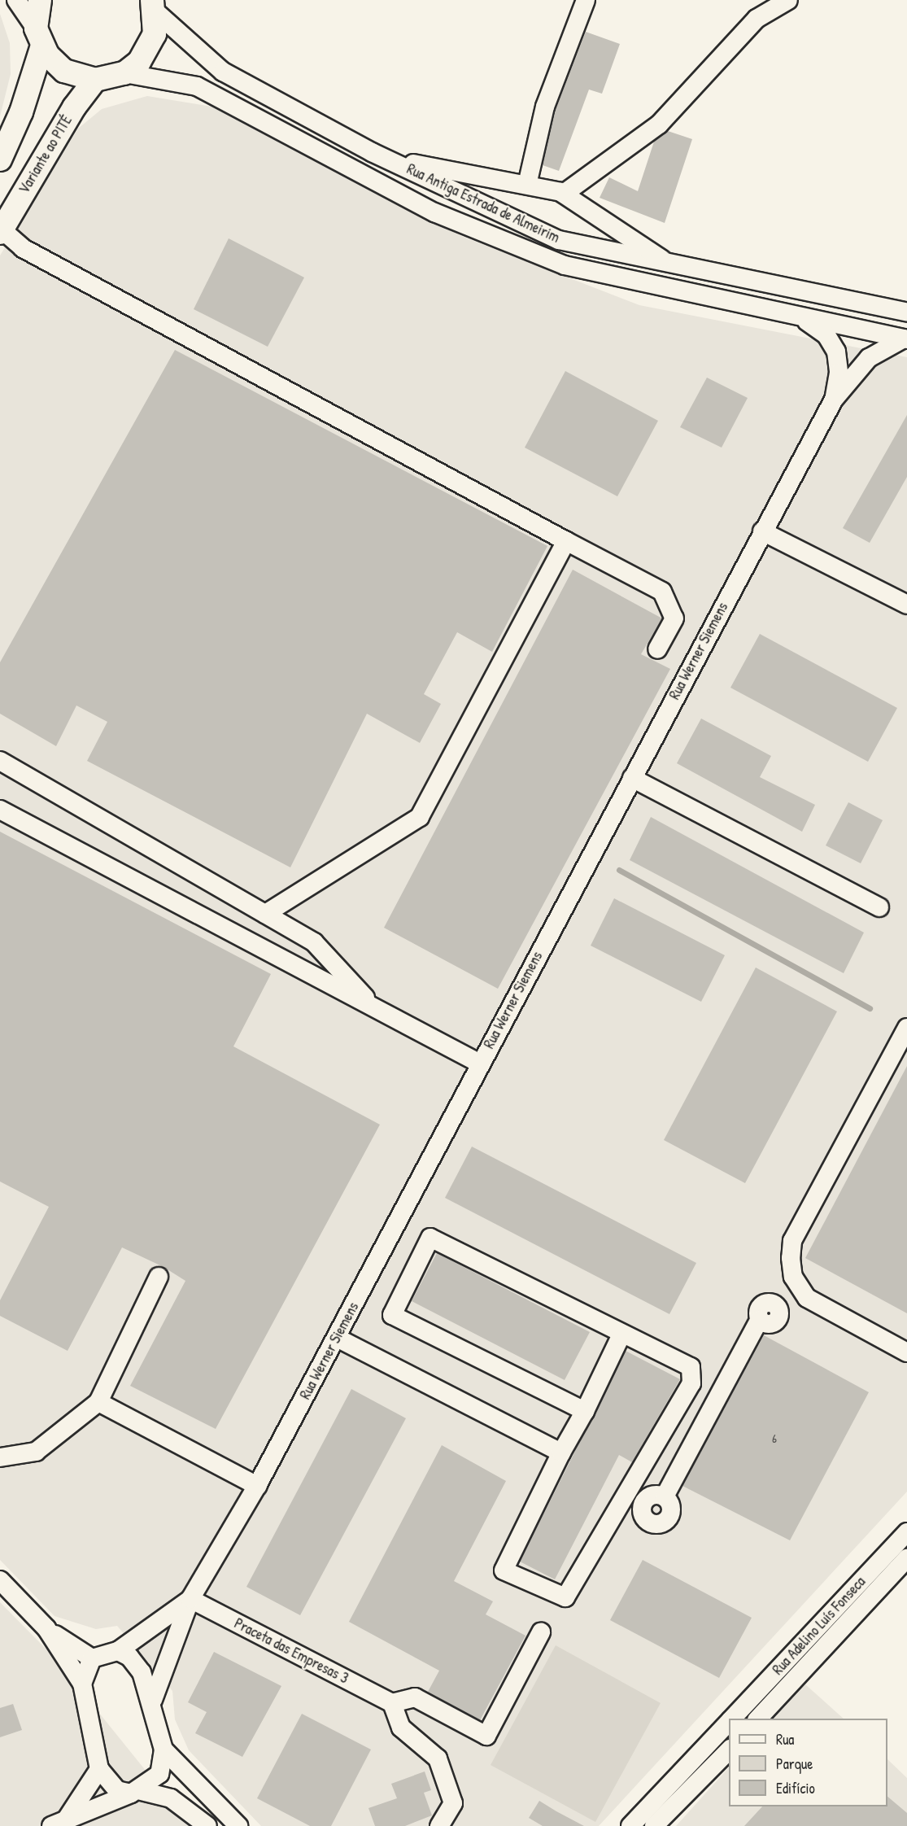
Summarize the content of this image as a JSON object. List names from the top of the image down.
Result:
{
  "streets": {
    "main road": ["Variante ao PITÉ"],
    "street": [
      "Rua Antiga Estrada de Almeirim",
      "Rua Werner Siemens",
      "Rua Adelino Luís Fonseca",
      "Praceta das Empresas 3"
    ]
  },
  "crossings": [
    ["Rua Antiga Estrada de Almeirim", "Rua Werner Siemens"],
    ["Rua Werner Siemens", "Praceta das Empresas 3"]
  ],
  "house_numbers": ["6"],
  "legend": ["Rua", "Parque", "Edifício"]
}
